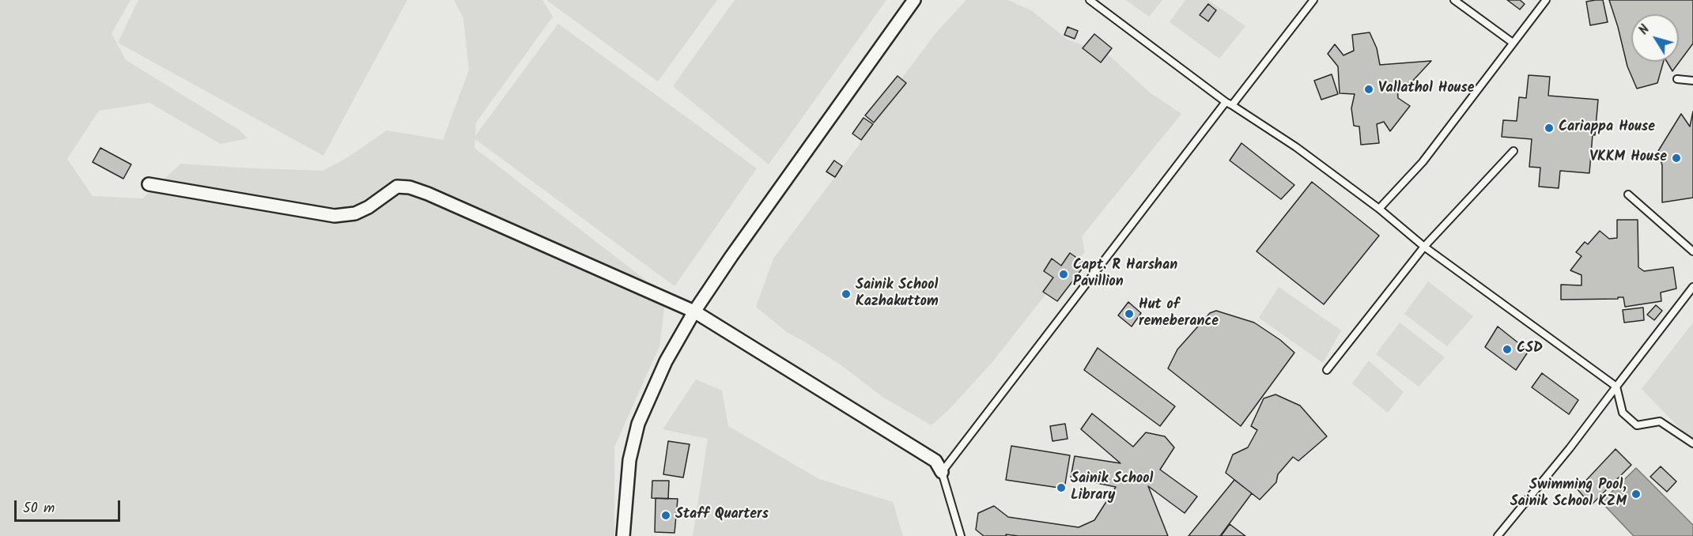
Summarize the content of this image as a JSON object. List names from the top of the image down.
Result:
{
  "places": [
    "Vallathol House",
    "Cariappa House",
    "VKKM House",
    "Capt. R Harshan Pavillion",
    "Sainik School Kazhakuttom",
    "Hut of remeberance",
    "CSD",
    "Sainik School Library",
    "Swimming Pool, Sainik School KZM",
    "Staff Quarters"
  ],
  "scale_bar": "50 m",
  "north": "top left"
}
